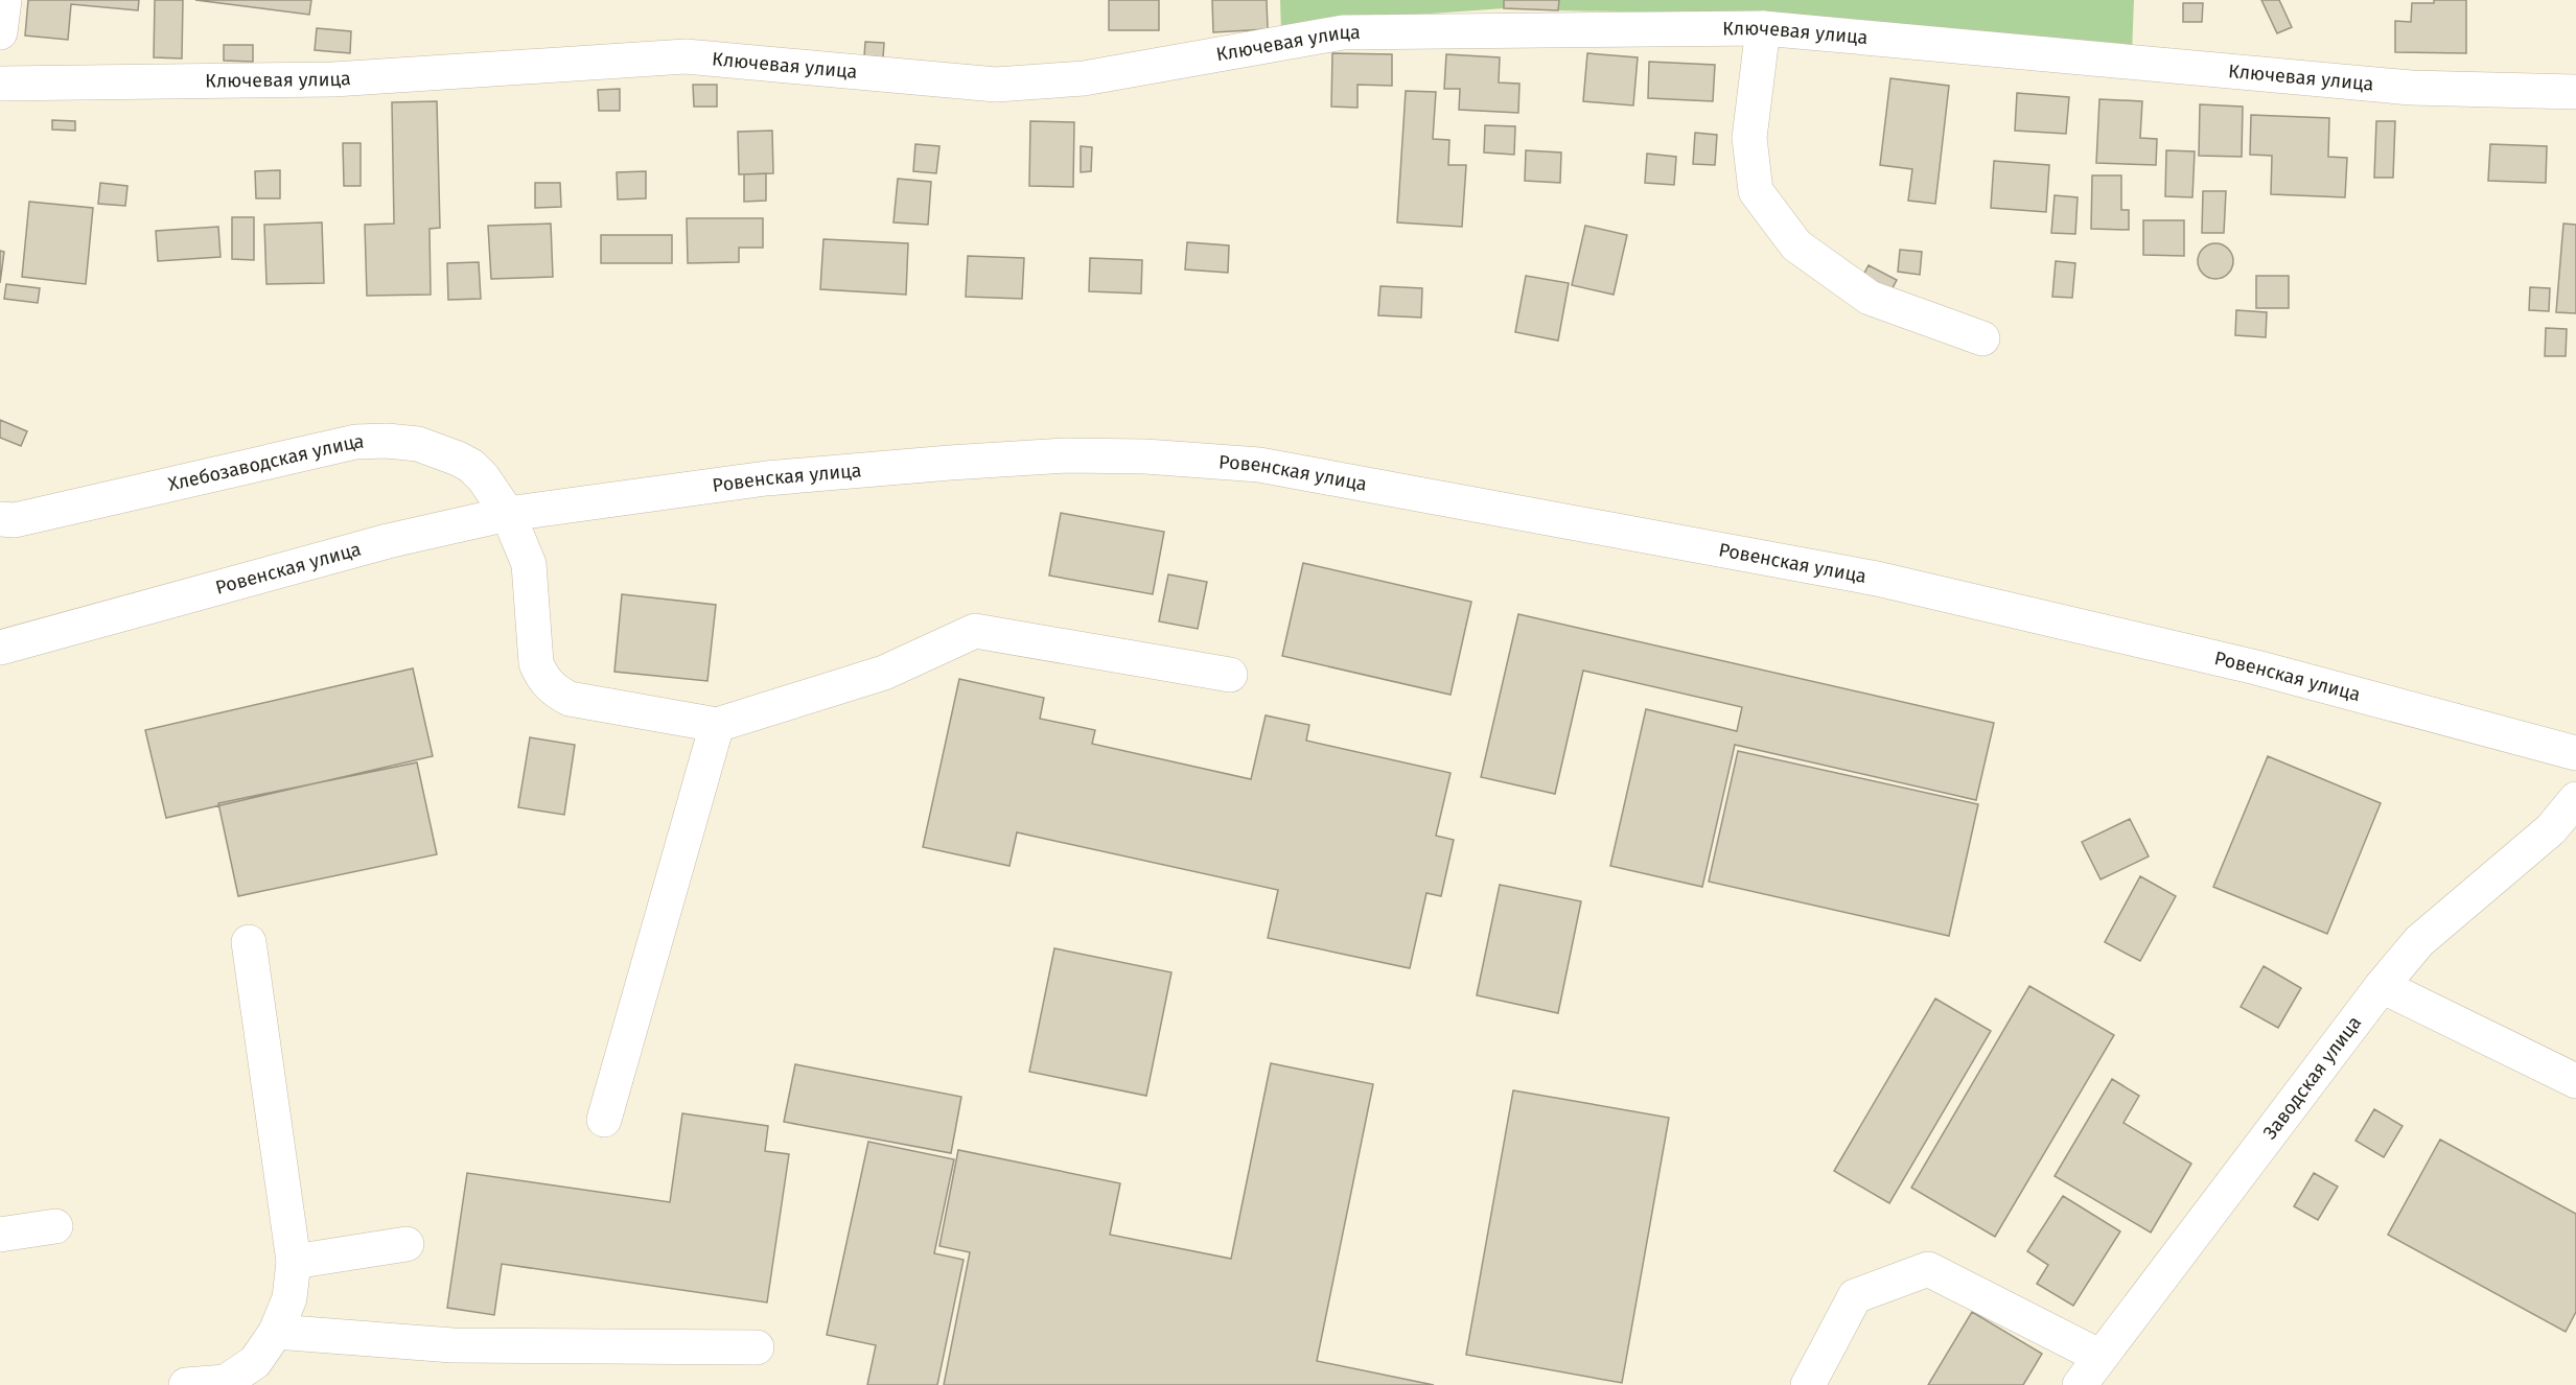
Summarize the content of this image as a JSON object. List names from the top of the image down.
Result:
{
  "streets": {
    "street": [
      "Ключевая улица",
      "Хлебозаводская улица",
      "Ровенская улица",
      "Заводская улица"
    ]
  },
  "crossings": [
    ["Хлебозаводская улица", "Ровенская улица"]
  ]
}
